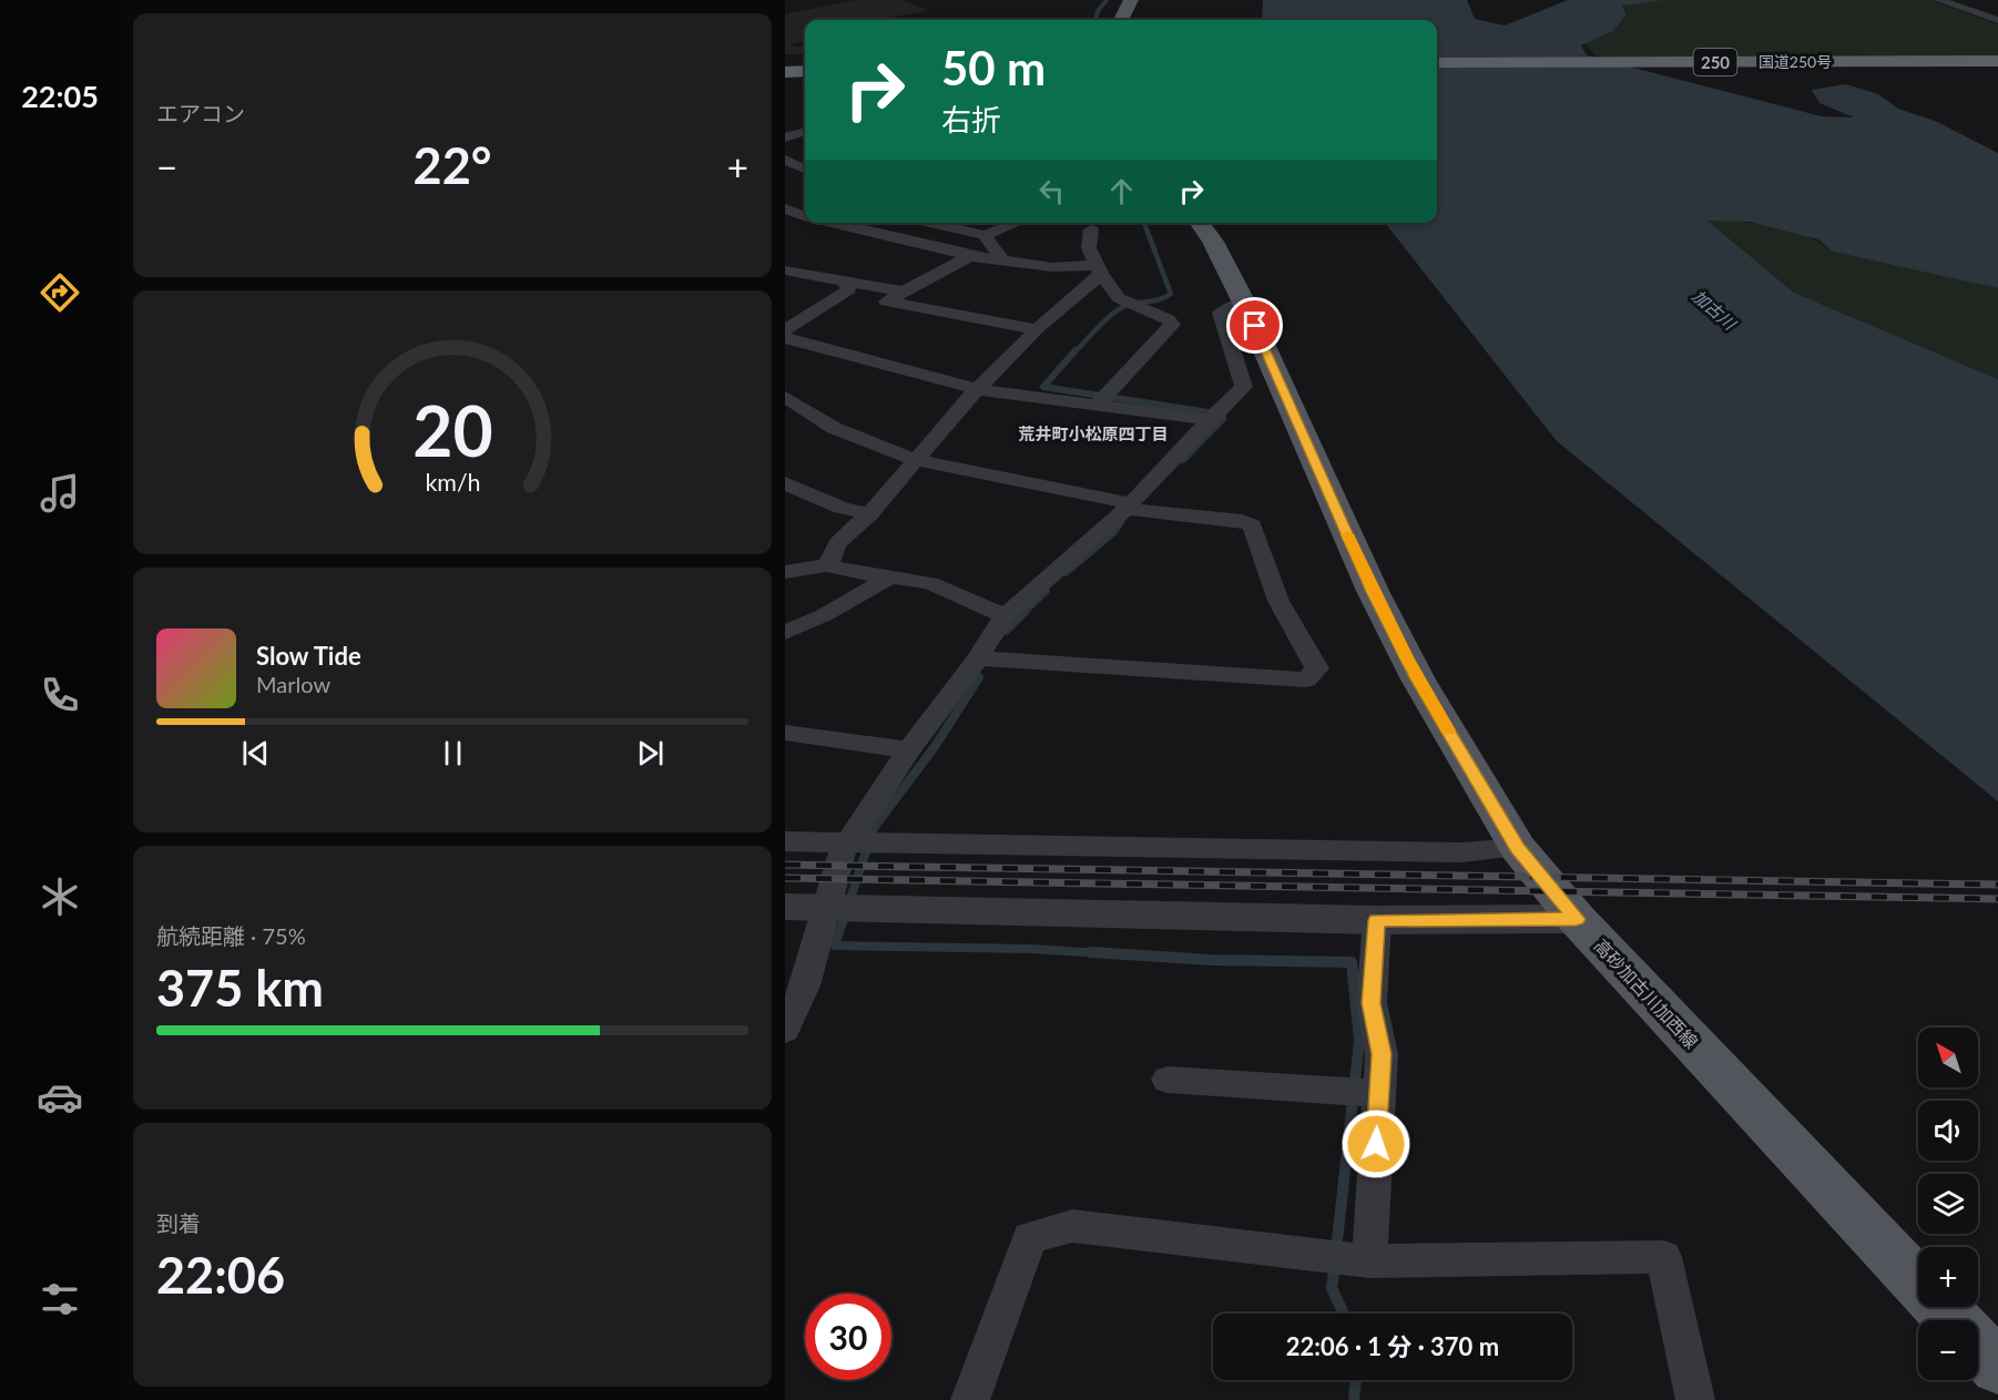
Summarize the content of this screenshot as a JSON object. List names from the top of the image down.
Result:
{
  "streets": {
    "highway": ["国道250号", "250"],
    "main road": ["高砂加古川加西線"]
  },
  "districts": ["荒井町小松原四丁目"],
  "water": ["加古川"],
  "north": "top left",
  "page": {
    "tabs": "22:05",
    "tile": [
      "エアコン",
      ["航続距離 · 75%", "375 km"],
      ["到着", "22:06"]
    ],
    "turn": ["50 m", "右折"],
    "heat": ["−", "22°", "+"],
    "song": ["Slow Tide", "Marlow"],
    "map_buttons": ["+", "−"],
    "limit": "30",
    "trip": "22:06 · 1 分 · 370 m",
    "gauge": ["20", "km/h"]
  }
}
